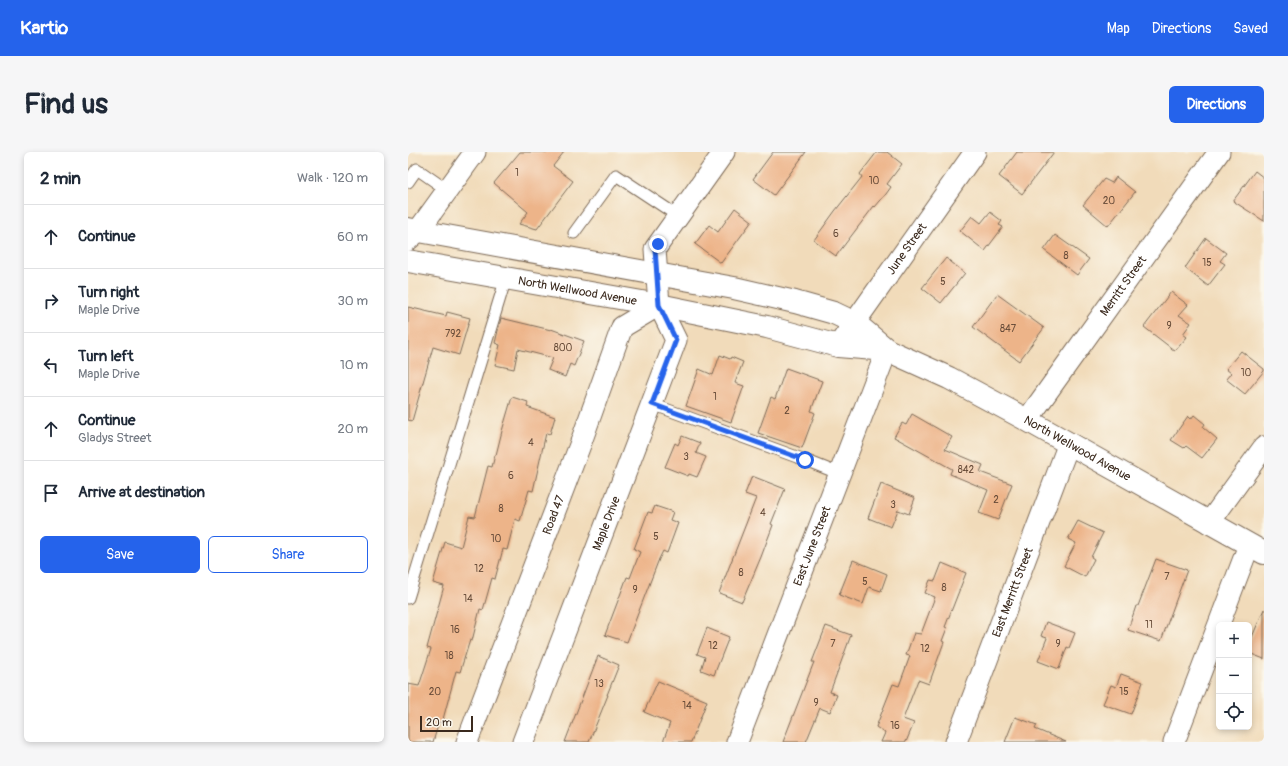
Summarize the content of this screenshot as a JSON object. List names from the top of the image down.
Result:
{
  "streets": {
    "main road": ["North Wellwood Avenue"],
    "street": [
      "June Street",
      "Merritt Street",
      "Road 47",
      "Maple Drive",
      "East June Street",
      "East Merritt Street"
    ]
  },
  "crossings": [
    ["June Street", "North Wellwood Avenue"],
    ["Merritt Street", "North Wellwood Avenue"],
    ["North Wellwood Avenue", "Road 47"],
    ["North Wellwood Avenue", "Maple Drive"],
    ["North Wellwood Avenue", "East June Street"],
    ["North Wellwood Avenue", "East Merritt Street"],
    ["Road 47", "Maple Drive"]
  ],
  "house_numbers": [
    "1",
    "10",
    "20",
    "6",
    "8",
    "15",
    "5",
    "9",
    "847",
    "792",
    "800",
    "10",
    "1",
    "2",
    "4",
    "3",
    "842",
    "6",
    "2",
    "3",
    "8",
    "4",
    "5",
    "10",
    "12",
    "8",
    "7",
    "5",
    "8",
    "9",
    "14",
    "11",
    "16",
    "7",
    "9",
    "12",
    "12",
    "18",
    "13",
    "20",
    "15",
    "9",
    "14",
    "16"
  ],
  "scale_bar": "20 m",
  "page": {
    "header": "Kartio",
    "nav": ["Map", "Directions", "Saved"],
    "buttons": [
      "Directions",
      ["Save", "Share"]
    ],
    "title": "Find us",
    "heading": ["2 min", "Walk · 120 m"],
    "list": [
      ["Continue", "60 m"],
      ["Turn right", "Maple Drive", "30 m"],
      ["Turn left", "Maple Drive", "10 m"],
      ["Continue", "Gladys Street", "20 m"],
      "Arrive at destination"
    ],
    "map_buttons": ["+", "−"],
    "scale": "20 m"
  }
}
